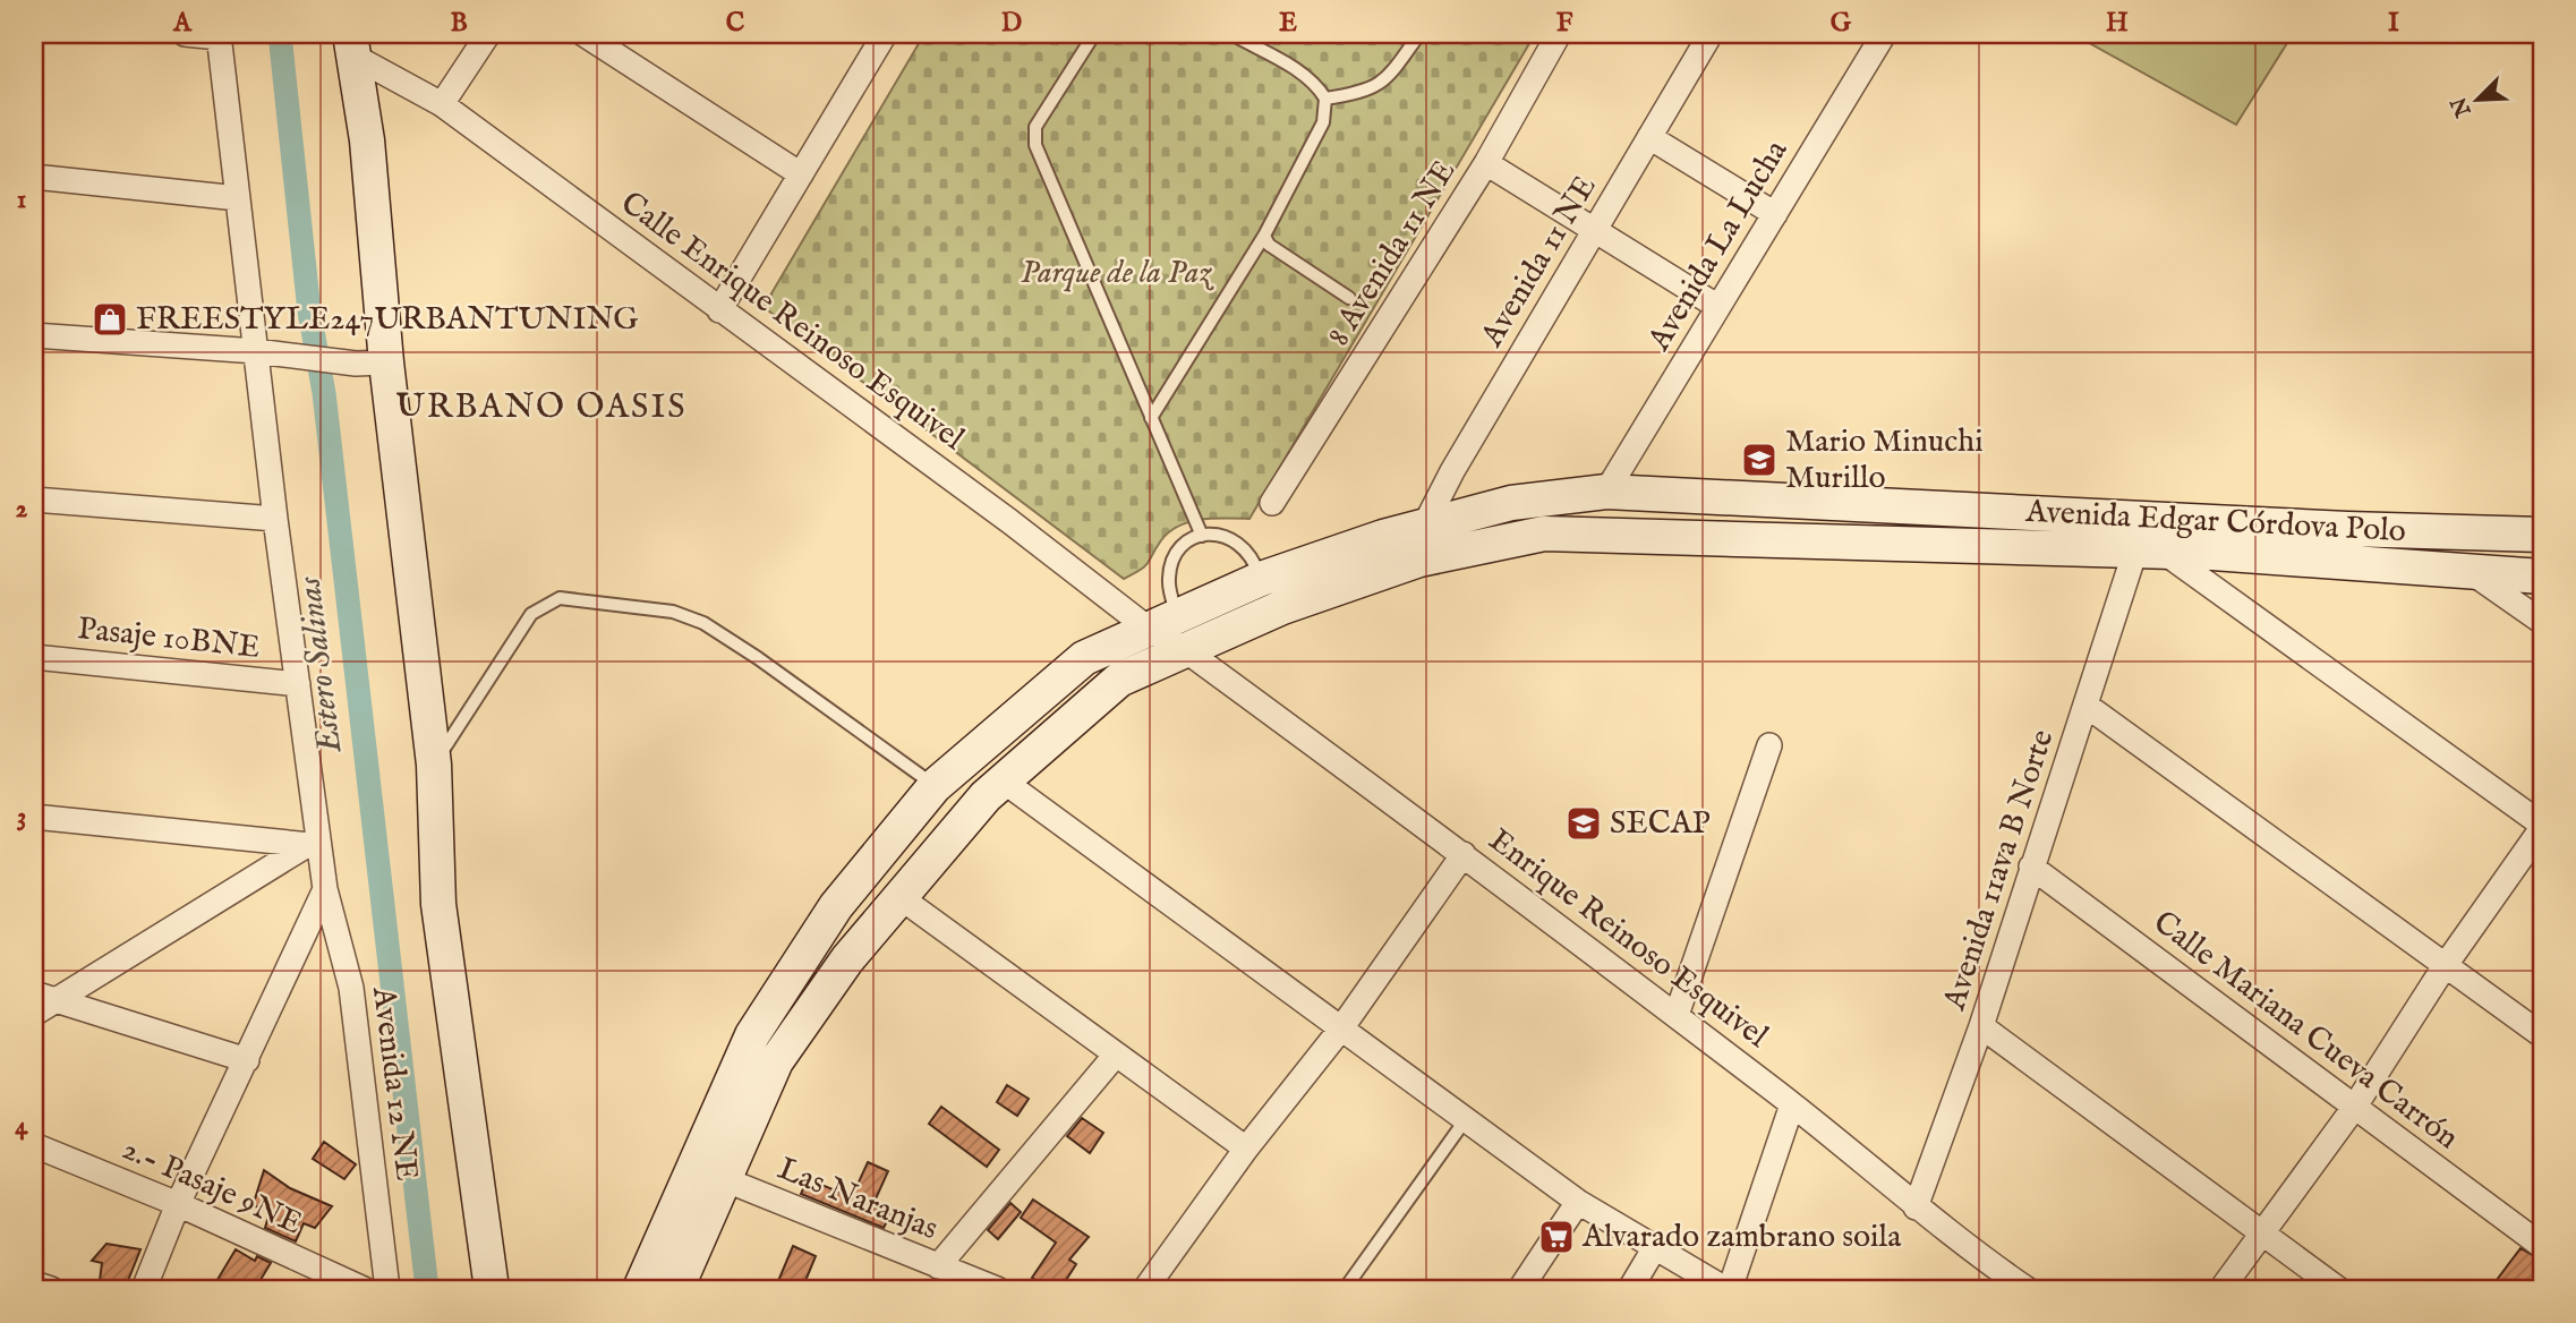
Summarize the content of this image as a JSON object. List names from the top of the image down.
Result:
{
  "streets": {
    "main road": ["Avenida Edgar Córdova Polo"],
    "street": [
      "Avenida La Lucha",
      "8 Avenida 11 NE",
      "Avenida 11 NE",
      "Calle Enrique Reinoso Esquivel",
      "Pasaje 10BNE",
      "Avenida 11ava B Norte",
      "Enrique Reinoso Esquivel",
      "Calle Mariana Cueva Carrón",
      "Avenida 12 NE",
      "2.- Pasaje 9NE",
      "Las Naranjas"
    ]
  },
  "crossings": [
    ["Avenida La Lucha", "Avenida Edgar Córdova Polo"],
    ["Avenida 11 NE", "Avenida Edgar Córdova Polo"],
    ["Calle Enrique Reinoso Esquivel", "Avenida Edgar Córdova Polo"],
    ["Calle Enrique Reinoso Esquivel", "Enrique Reinoso Esquivel"],
    ["Avenida Edgar Córdova Polo", "Avenida 11ava B Norte"],
    ["Avenida Edgar Córdova Polo", "Enrique Reinoso Esquivel"],
    ["Avenida Edgar Córdova Polo", "Las Naranjas"],
    ["Pasaje 10BNE", "Avenida 12 NE"],
    ["Avenida 11ava B Norte", "Enrique Reinoso Esquivel"],
    ["Avenida 11ava B Norte", "Calle Mariana Cueva Carrón"]
  ],
  "districts": ["URBANO OASIS"],
  "water": ["Estero Salinas"],
  "parks": ["Parque de la Paz"],
  "places": {
    "shop": ["FREESTYLE247URBANTUNING"],
    "school or university": ["Mario Minuchi Murillo", "SECAP"],
    "supermarket": ["Alvarado zambrano soila"]
  },
  "north": "bottom left",
  "grid": {
    "columns": [
      "A",
      "B",
      "C",
      "D",
      "E",
      "F",
      "G",
      "H",
      "I"
    ],
    "rows": [
      "1",
      "2",
      "3",
      "4"
    ]
  }
}
